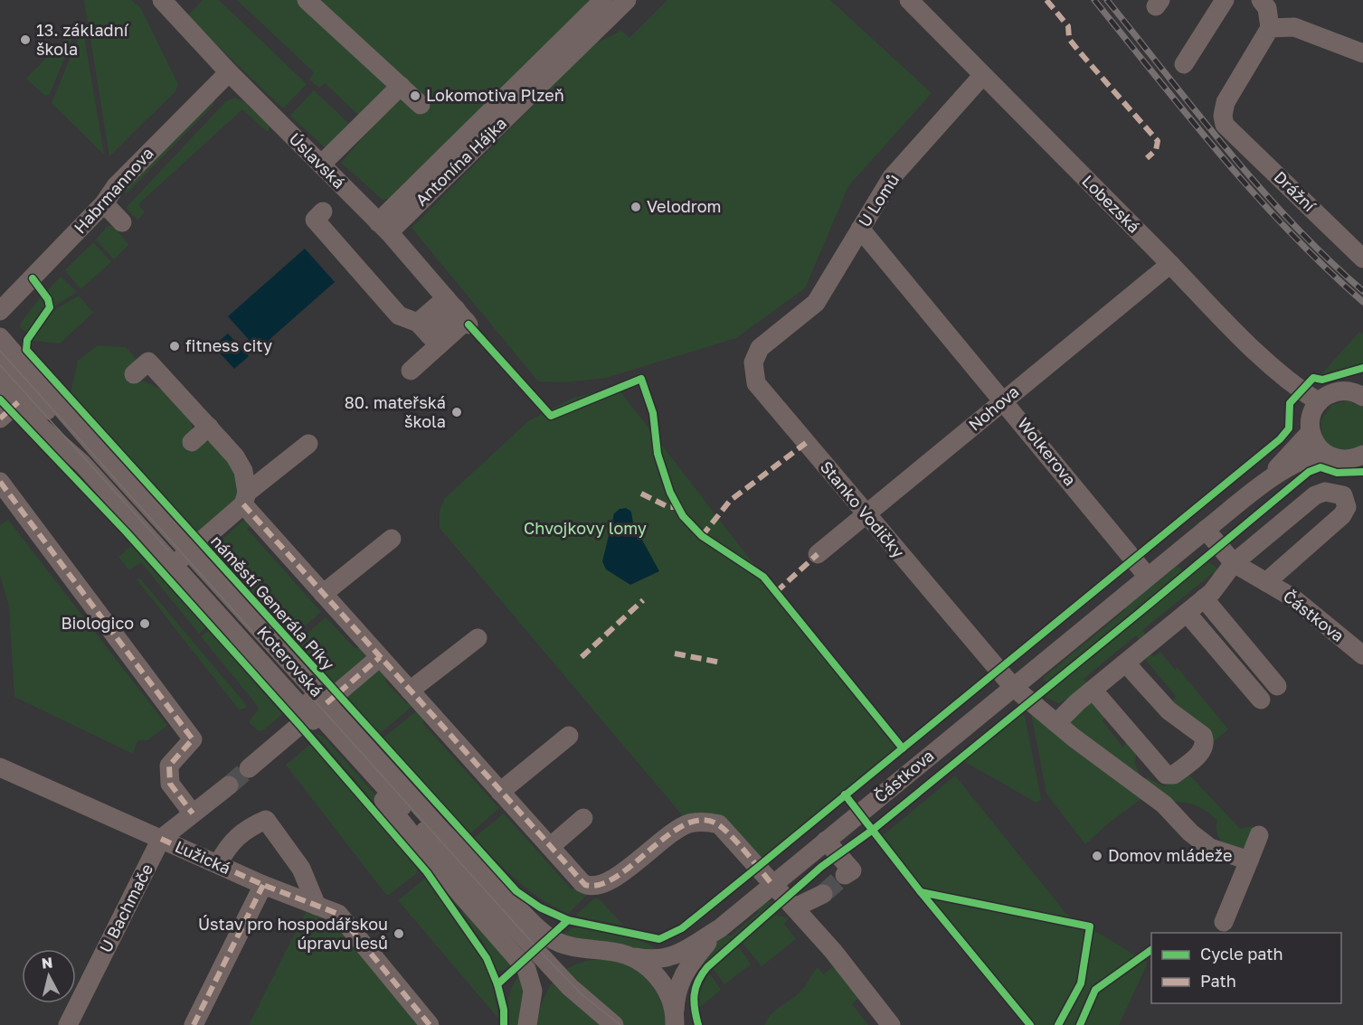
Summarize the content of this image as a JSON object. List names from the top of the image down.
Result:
{
  "streets": {
    "street": [
      "Úslavská",
      "Antonína Hájka",
      "Habrmannova",
      "Drážní",
      "U Lomů",
      "Lobezská",
      "Nohova",
      "Wolkerova",
      "Stanko Vodičky",
      "náměstí Generála Píky",
      "Částkova",
      "Koterovská",
      "Lužická",
      "U Bachmače"
    ]
  },
  "crossings": [
    ["Úslavská", "Antonína Hájka"],
    ["Úslavská", "Habrmannova"],
    ["U Lomů", "Lobezská"],
    ["U Lomů", "Wolkerova"],
    ["U Lomů", "Stanko Vodičky"],
    ["Lobezská", "Nohova"],
    ["Nohova", "Wolkerova"],
    ["Nohova", "Stanko Vodičky"],
    ["Wolkerova", "Částkova"],
    ["Stanko Vodičky", "Částkova"],
    ["náměstí Generála Píky", "Koterovská"],
    ["Částkova", "Koterovská"],
    ["Lužická", "U Bachmače"]
  ],
  "parks": ["Chvojkovy lomy"],
  "places": [
    "13. základní škola",
    "Lokomotiva Plzeň",
    "Velodrom",
    "fitness city",
    "80. mateřská škola",
    "Biologico",
    "Domov mládeže",
    "Ústav pro hospodářskou úpravu lesů"
  ],
  "legend": ["Cycle path", "Path"],
  "north": "top"
}
